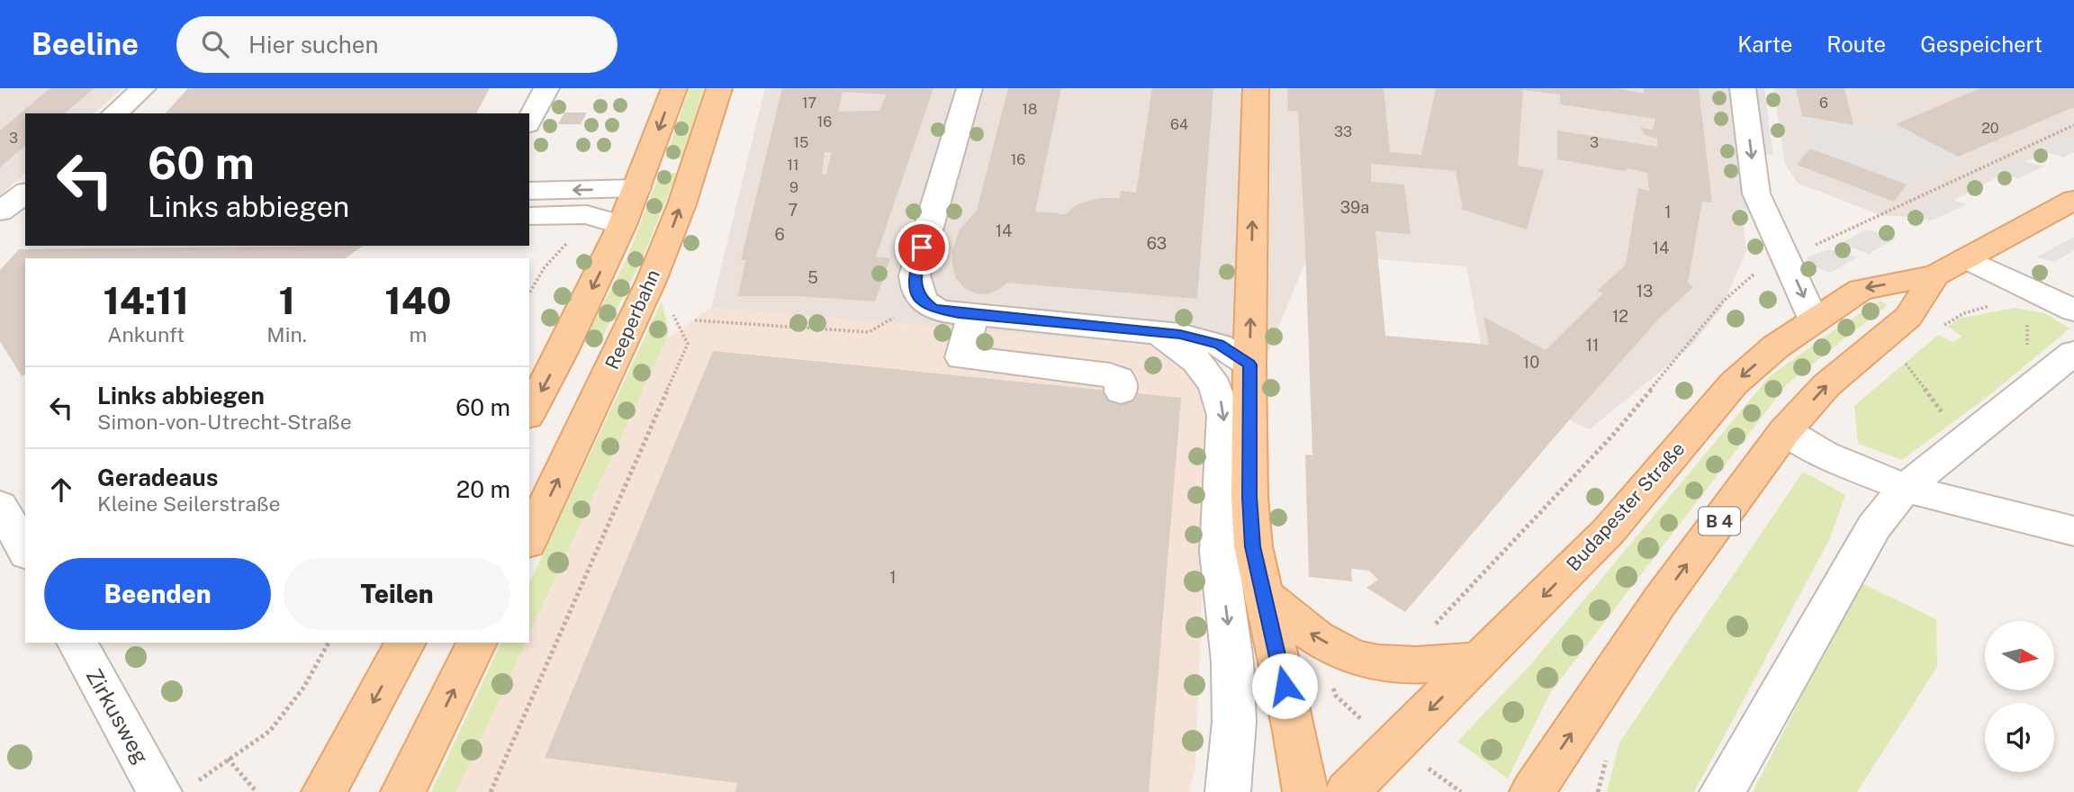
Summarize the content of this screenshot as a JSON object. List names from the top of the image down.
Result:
{
  "streets": {
    "main road": ["Reeperbahn", "Budapester Straße", "B 4"],
    "street": ["Zirkusweg"]
  },
  "house_numbers": [
    "17",
    "6",
    "18",
    "16",
    "64",
    "20",
    "33",
    "3",
    "15",
    "3",
    "16",
    "11",
    "9",
    "39a",
    "7",
    "1",
    "14",
    "6",
    "63",
    "14",
    "5",
    "13",
    "12",
    "11",
    "10",
    "1"
  ],
  "north": "right",
  "page": {
    "header": "Beeline",
    "search": "Hier suchen",
    "nav": ["Karte", "Route", "Gespeichert"],
    "turn": ["60 m", "Links abbiegen"],
    "eta": [
      "14:11",
      "Ankunft",
      "1",
      "Min.",
      "140",
      "m"
    ],
    "list": [
      {
        "name": "Links abbiegen",
        "note": "Simon-von-Utrecht-Straße",
        "value": "60 m"
      },
      {
        "name": "Geradeaus",
        "note": "Kleine Seilerstraße",
        "value": "20 m"
      }
    ],
    "buttons": ["Beenden", "Teilen"]
  }
}
